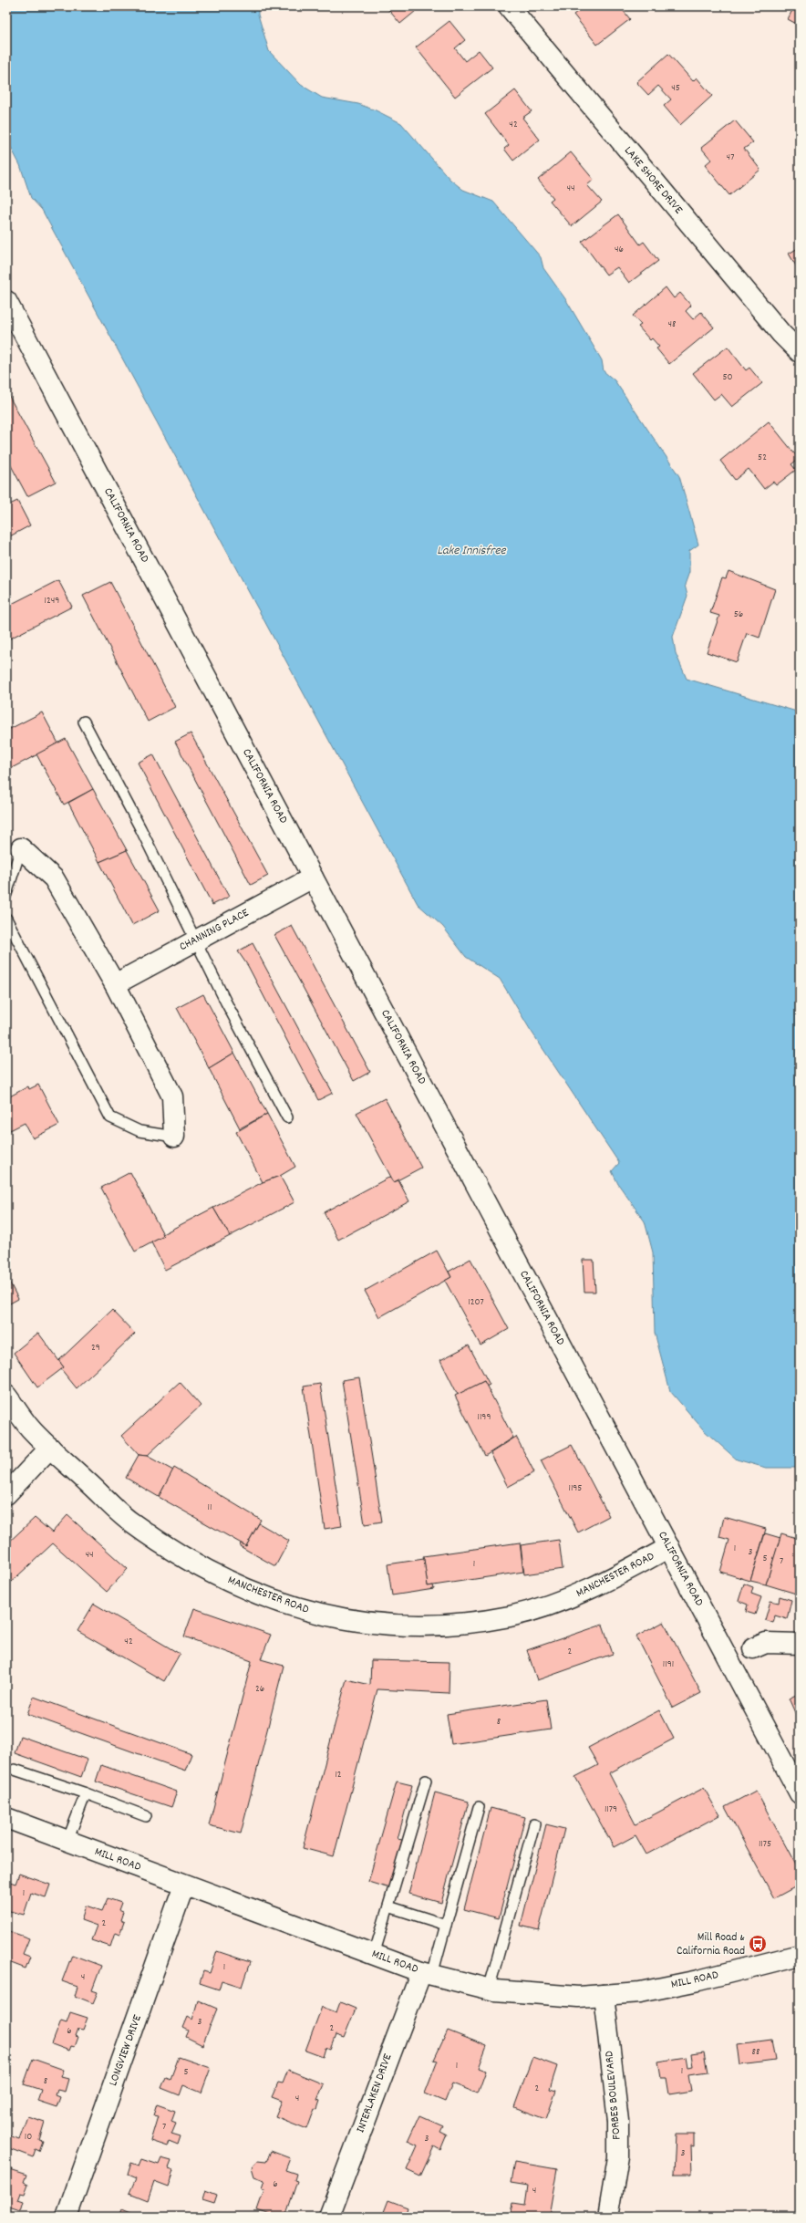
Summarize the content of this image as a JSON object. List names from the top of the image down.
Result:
{
  "streets": {
    "street": [
      "LAKE SHORE DRIVE",
      "CALIFORNIA ROAD",
      "CHANNING PLACE",
      "MANCHESTER ROAD",
      "MILL ROAD",
      "LONGVIEW DRIVE",
      "INTERLAKEN DRIVE",
      "FORBES BOULEVARD"
    ]
  },
  "crossings": [
    ["CALIFORNIA ROAD", "CHANNING PLACE"],
    ["CALIFORNIA ROAD", "MANCHESTER ROAD"],
    ["MILL ROAD", "LONGVIEW DRIVE"],
    ["MILL ROAD", "INTERLAKEN DRIVE"],
    ["MILL ROAD", "FORBES BOULEVARD"]
  ],
  "water": ["Lake Innisfree"],
  "places": {
    "bus stop": ["Mill Road & California Road"]
  },
  "house_numbers": [
    "45",
    "42",
    "47",
    "44",
    "46",
    "48",
    "50",
    "52",
    "1249",
    "56",
    "1207",
    "29",
    "1199",
    "1195",
    "11",
    "1",
    "3",
    "44",
    "5",
    "7",
    "1",
    "42",
    "2",
    "1191",
    "26",
    "8",
    "12",
    "1179",
    "1175",
    "1",
    "2",
    "1",
    "4",
    "3",
    "2",
    "6",
    "88",
    "1",
    "1",
    "5",
    "8",
    "2",
    "4",
    "7",
    "10",
    "3",
    "3",
    "6",
    "4"
  ]
}
